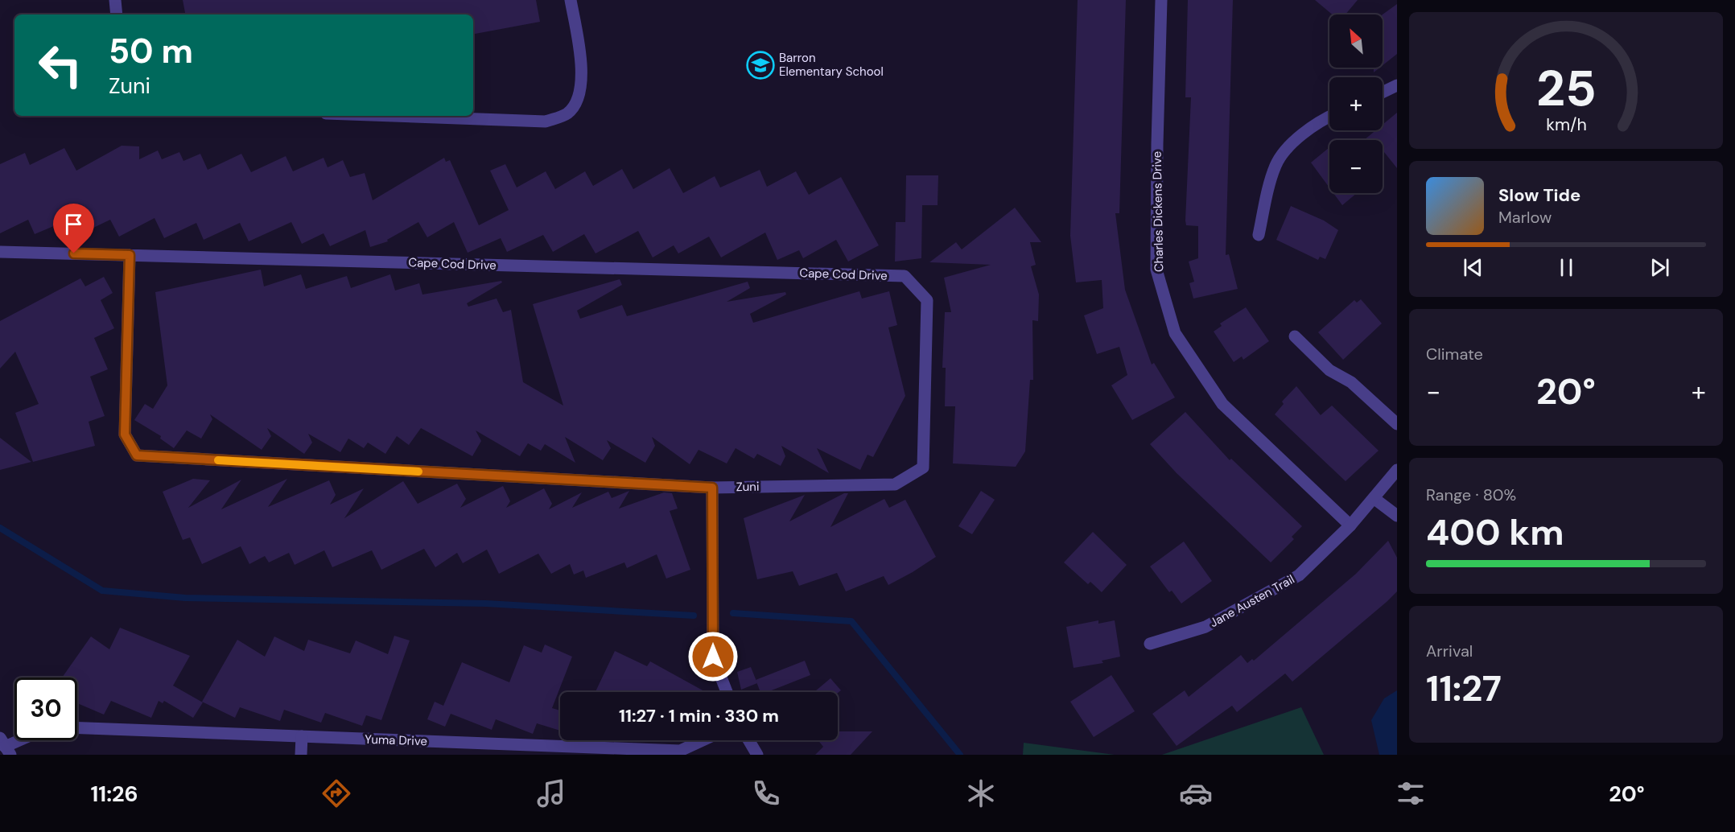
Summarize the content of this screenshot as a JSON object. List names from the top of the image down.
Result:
{
  "streets": {
    "street": [
      "Charles Dickens Drive",
      "Cape Cod Drive",
      "Zuni",
      "Jane Austen Trail",
      "Yuma Drive"
    ]
  },
  "crossings": [
    ["Charles Dickens Drive", "Jane Austen Trail"],
    ["Cape Cod Drive", "Zuni"]
  ],
  "places": {
    "school or university": ["Barron Elementary School"]
  },
  "north": "top left",
  "page": {
    "map_buttons": ["+", "−"],
    "turn": ["50 m", "Zuni"],
    "song": ["Slow Tide", "Marlow"],
    "tile": [
      "Climate",
      ["Range · 80%", "400 km"],
      ["Arrival", "11:27"]
    ],
    "heat": ["−", "20°", "+"],
    "limit": "30",
    "trip": "11:27 · 1 min · 330 m",
    "tabs": ["11:26", "20°"],
    "gauge": ["25", "km/h"]
  }
}
